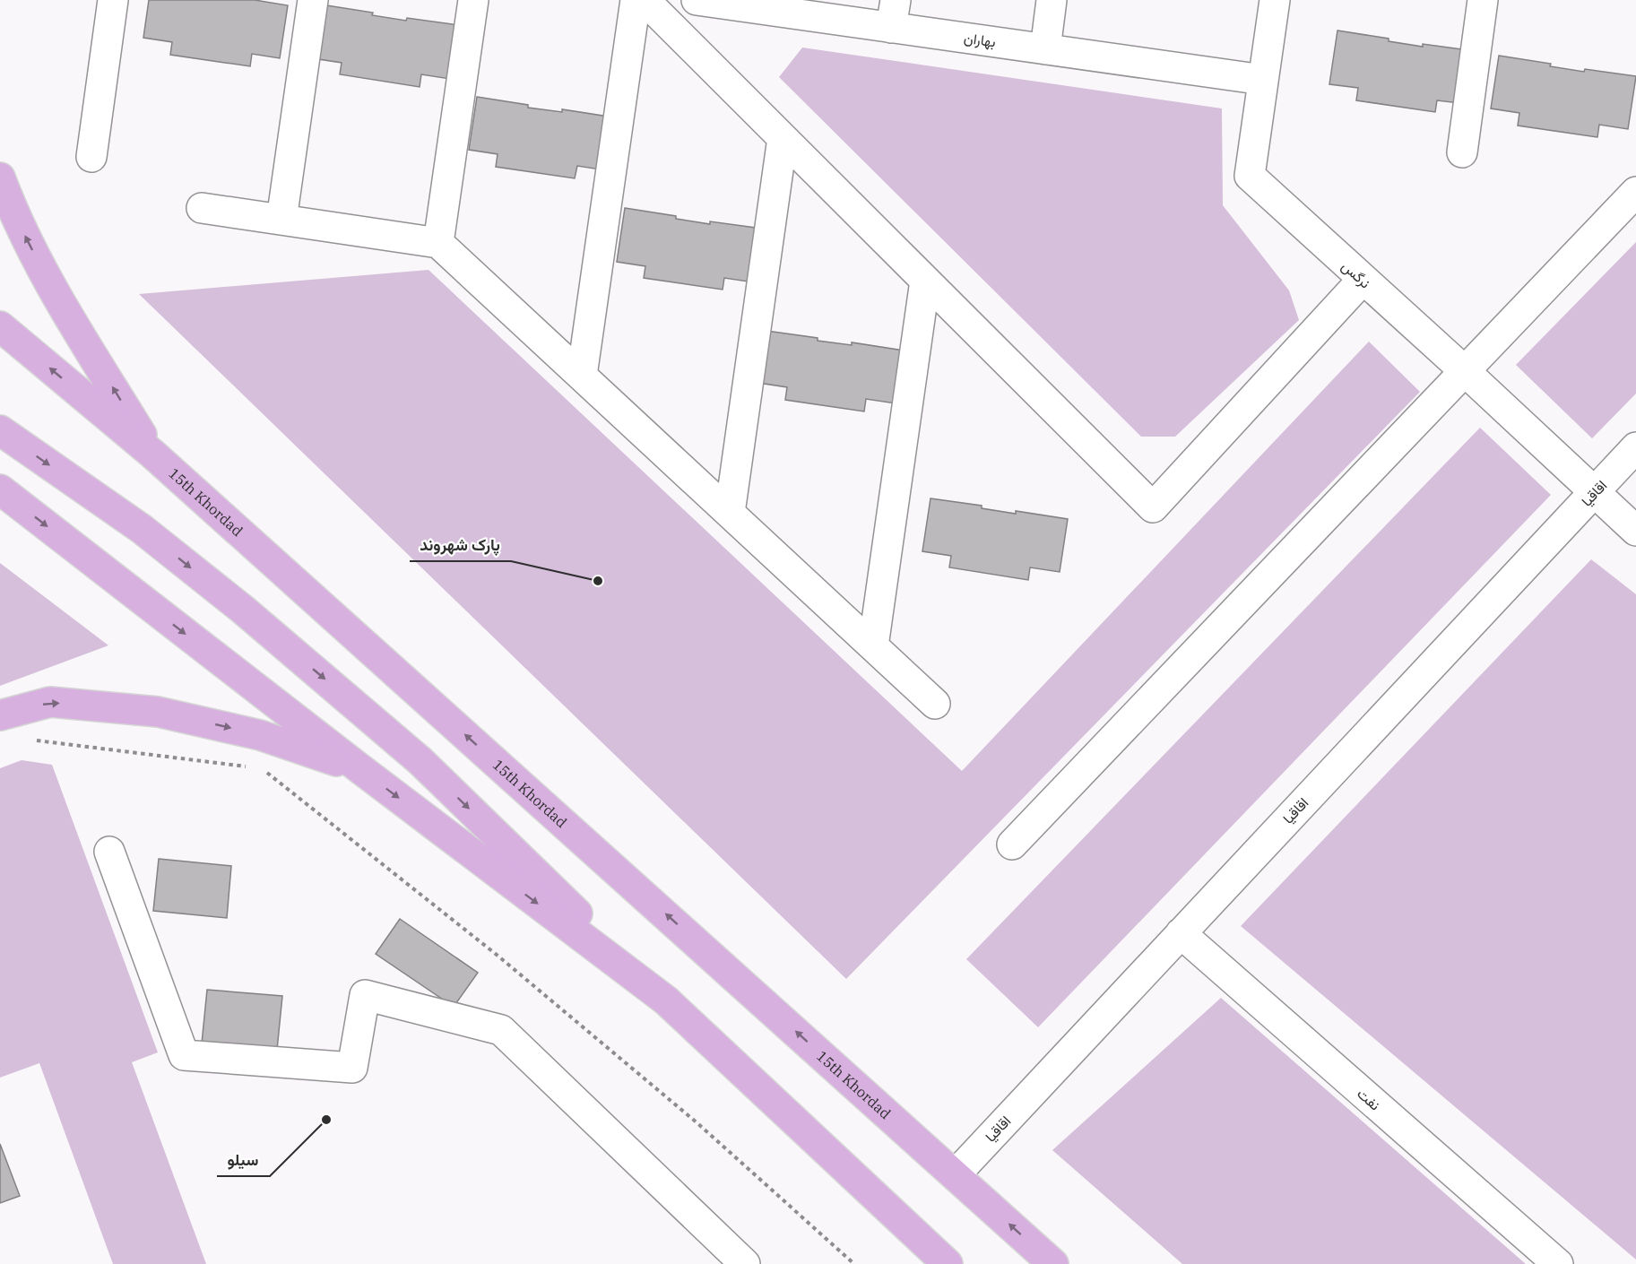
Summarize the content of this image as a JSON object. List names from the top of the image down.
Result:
{
  "streets": {
    "main road": ["15th Khordad"],
    "street": [
      "بهاران",
      "نرگس",
      "اقاقیا",
      "نفت"
    ]
  },
  "crossings": [
    ["بهاران", "نرگس"],
    ["نرگس", "اقاقیا"],
    ["اقاقیا", "15th Khordad"],
    ["اقاقیا", "نفت"]
  ],
  "places": ["پارک شهروند", "سیلو"]
}
